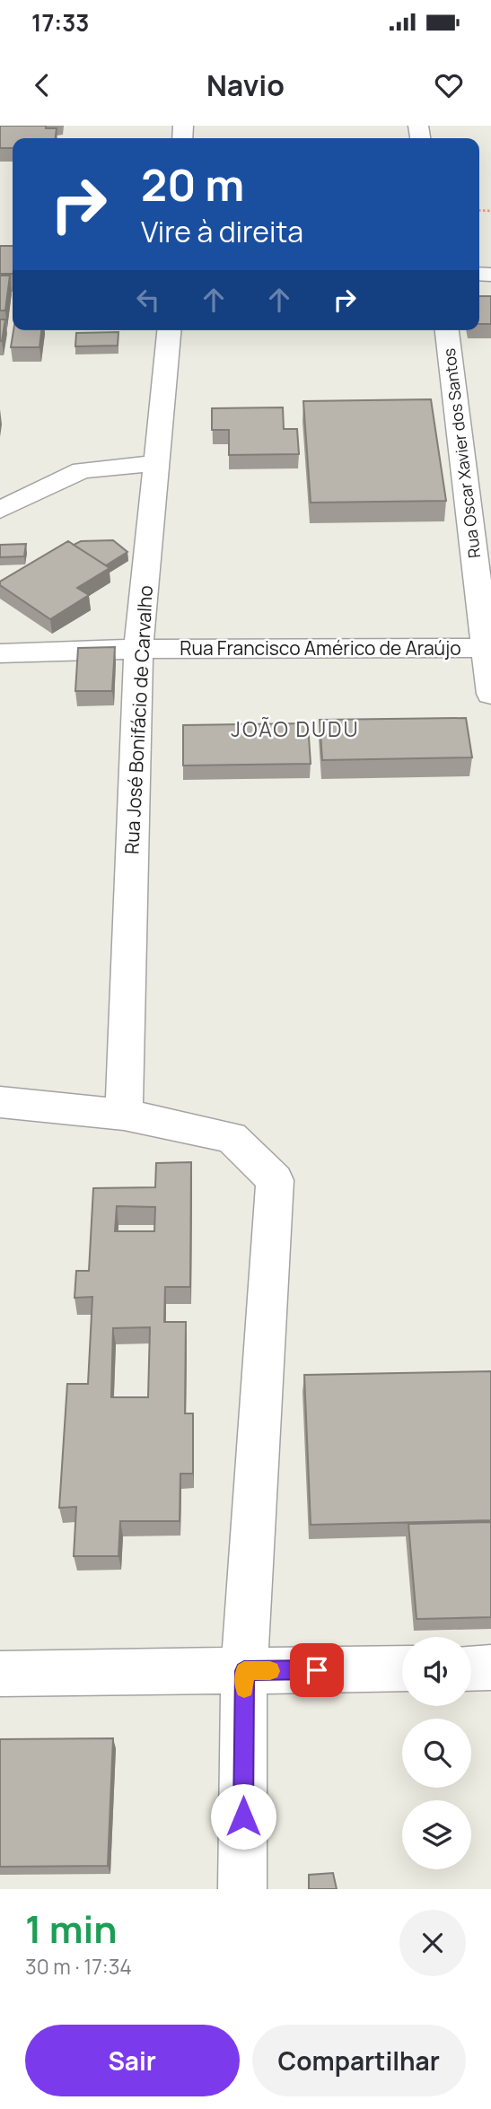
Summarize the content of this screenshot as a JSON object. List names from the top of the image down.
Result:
{
  "streets": {
    "street": ["Rua Oscar Xavier dos Santos", "Rua Francisco Américo de Araújo", "Rua José Bonifácio de Carvalho"]
  },
  "crossings": [
    ["Rua Oscar Xavier dos Santos", "Rua Francisco Américo de Araújo"],
    ["Rua Francisco Américo de Araújo", "Rua José Bonifácio de Carvalho"]
  ],
  "districts": ["JOÃO DUDU"],
  "page": {
    "status": "17:33",
    "header": "Navio",
    "turn": ["20 m", "Vire à direita"],
    "heading": ["1 min", "30 m · 17:34"],
    "buttons": ["Sair", "Compartilhar"]
  }
}
